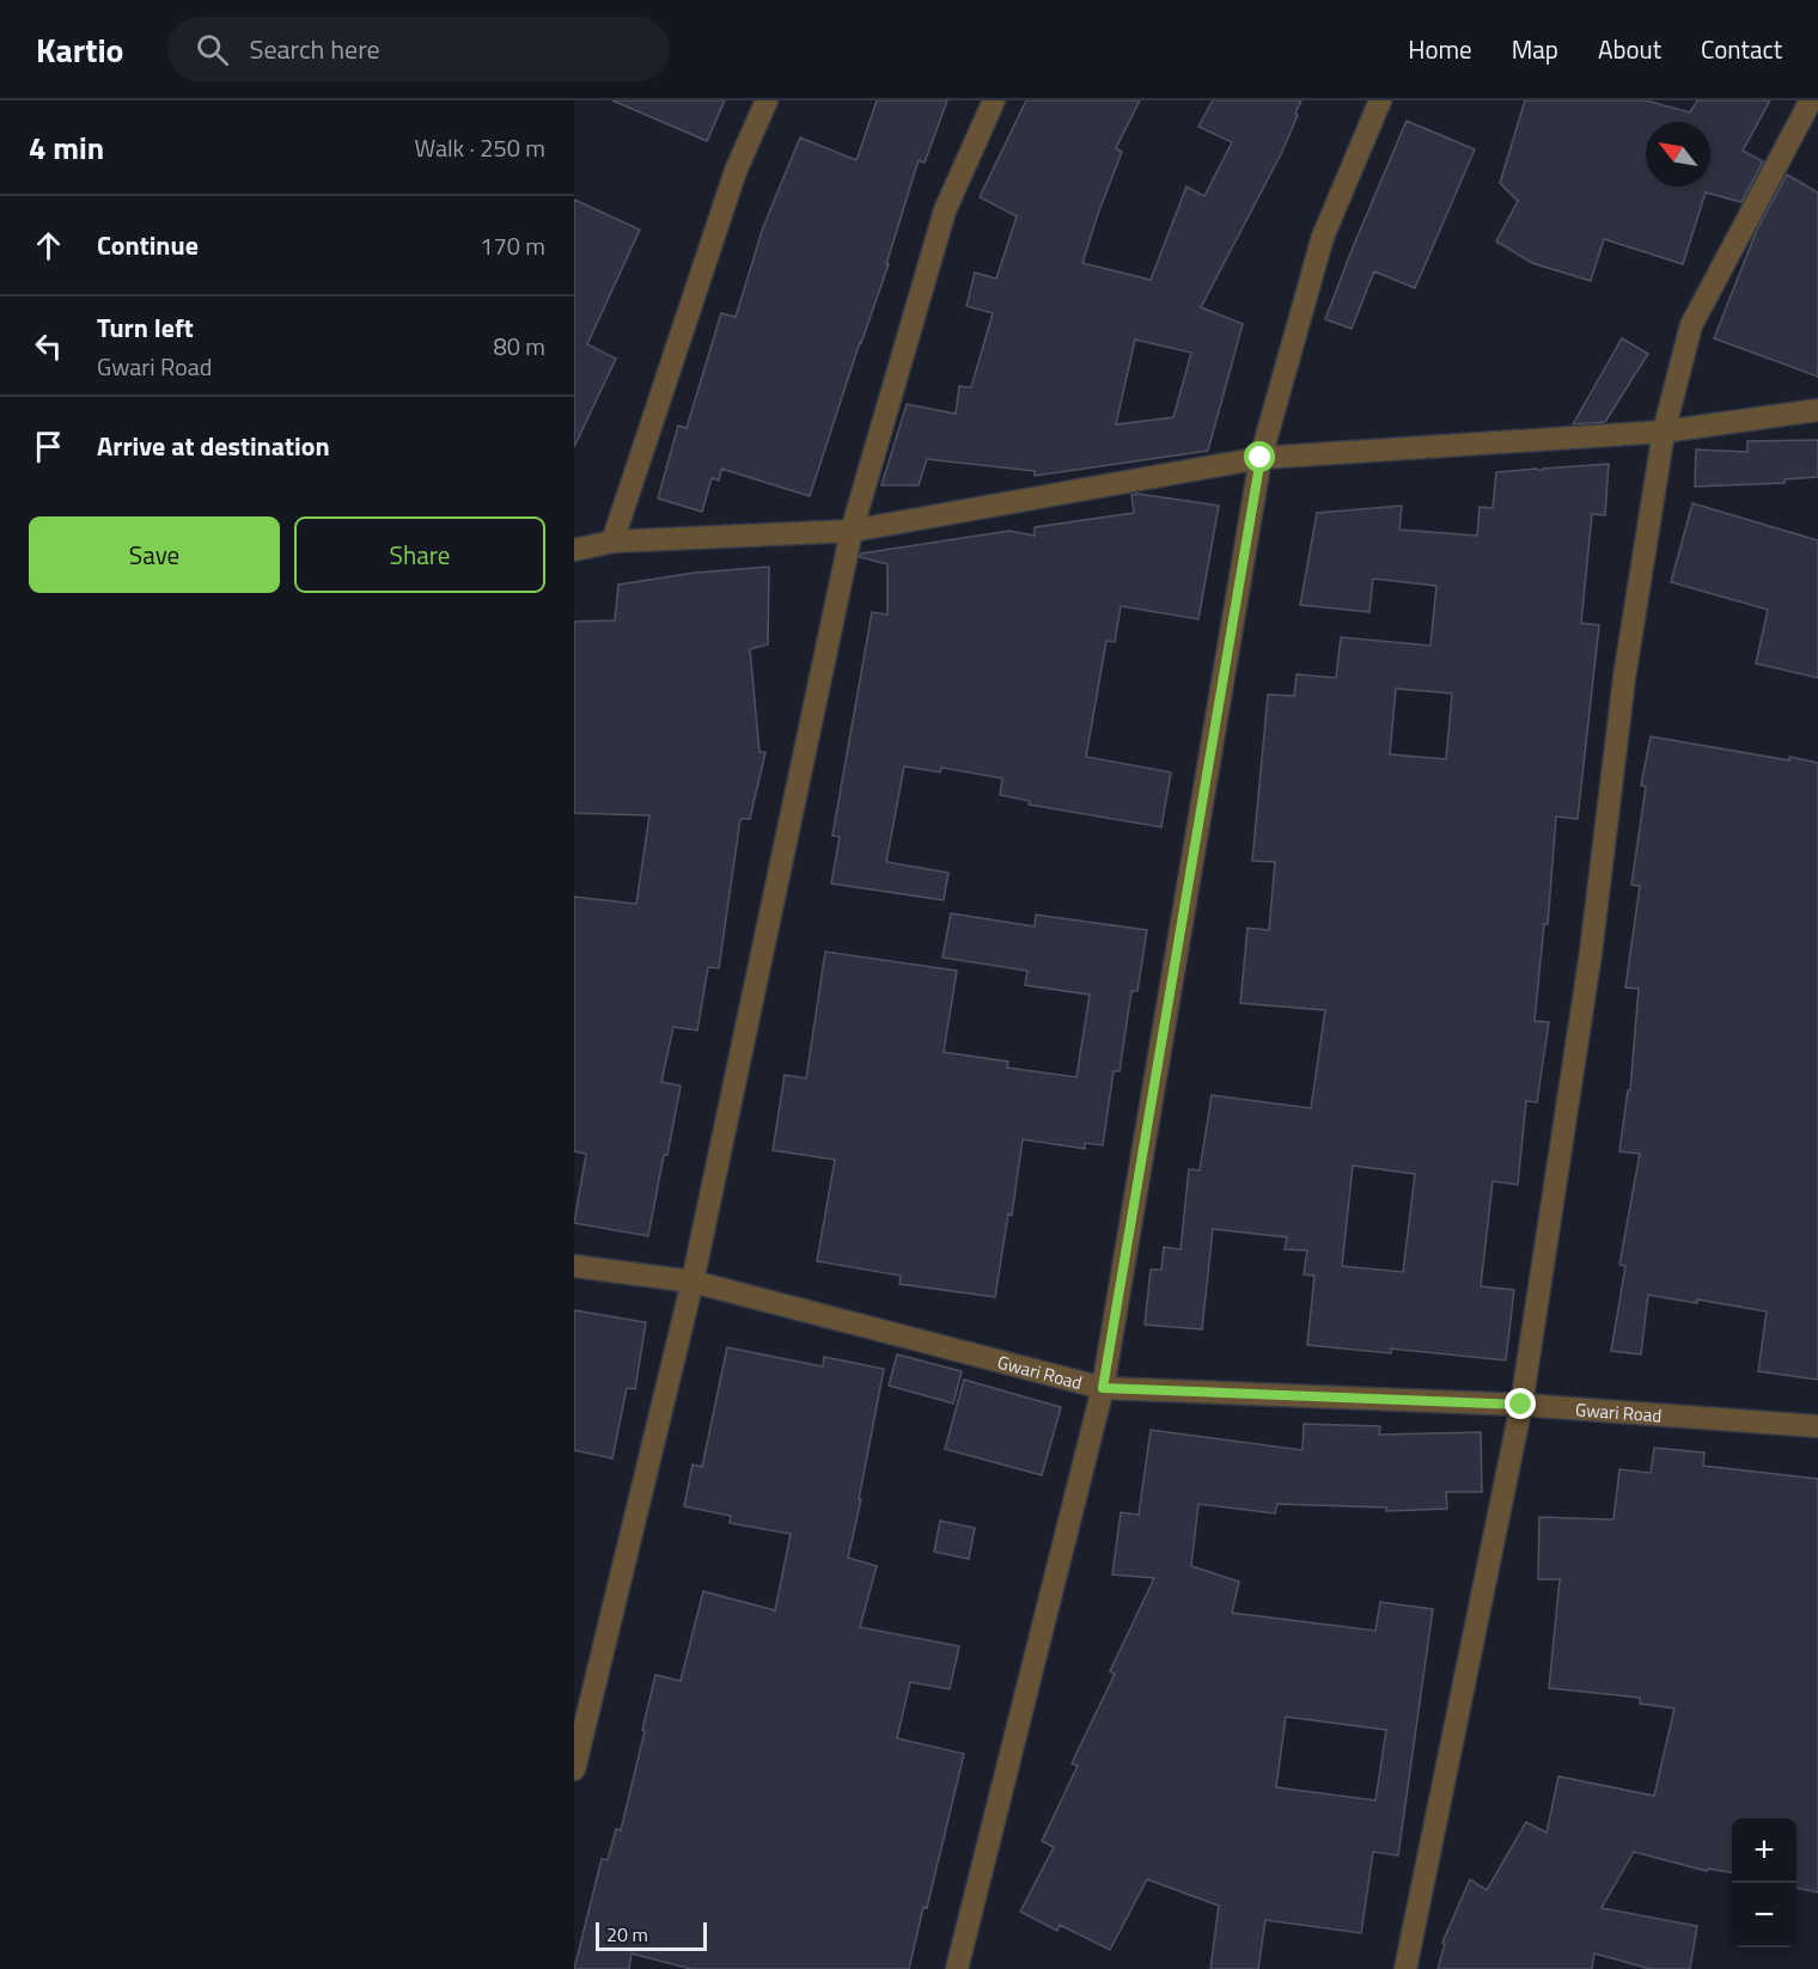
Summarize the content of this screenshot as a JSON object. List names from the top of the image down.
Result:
{
  "streets": {
    "street": ["Gwari Road"]
  },
  "scale_bar": "20 m",
  "north": "top left",
  "page": {
    "header": "Kartio",
    "search": "Search here",
    "nav": [
      "Home",
      "Map",
      "About",
      "Contact"
    ],
    "heading": ["4 min", "Walk · 250 m"],
    "list": [
      ["Continue", "170 m"],
      ["Turn left", "Gwari Road", "80 m"],
      "Arrive at destination"
    ],
    "buttons": ["Save", "Share"],
    "map_buttons": ["+", "−"],
    "scale": "20 m"
  }
}
